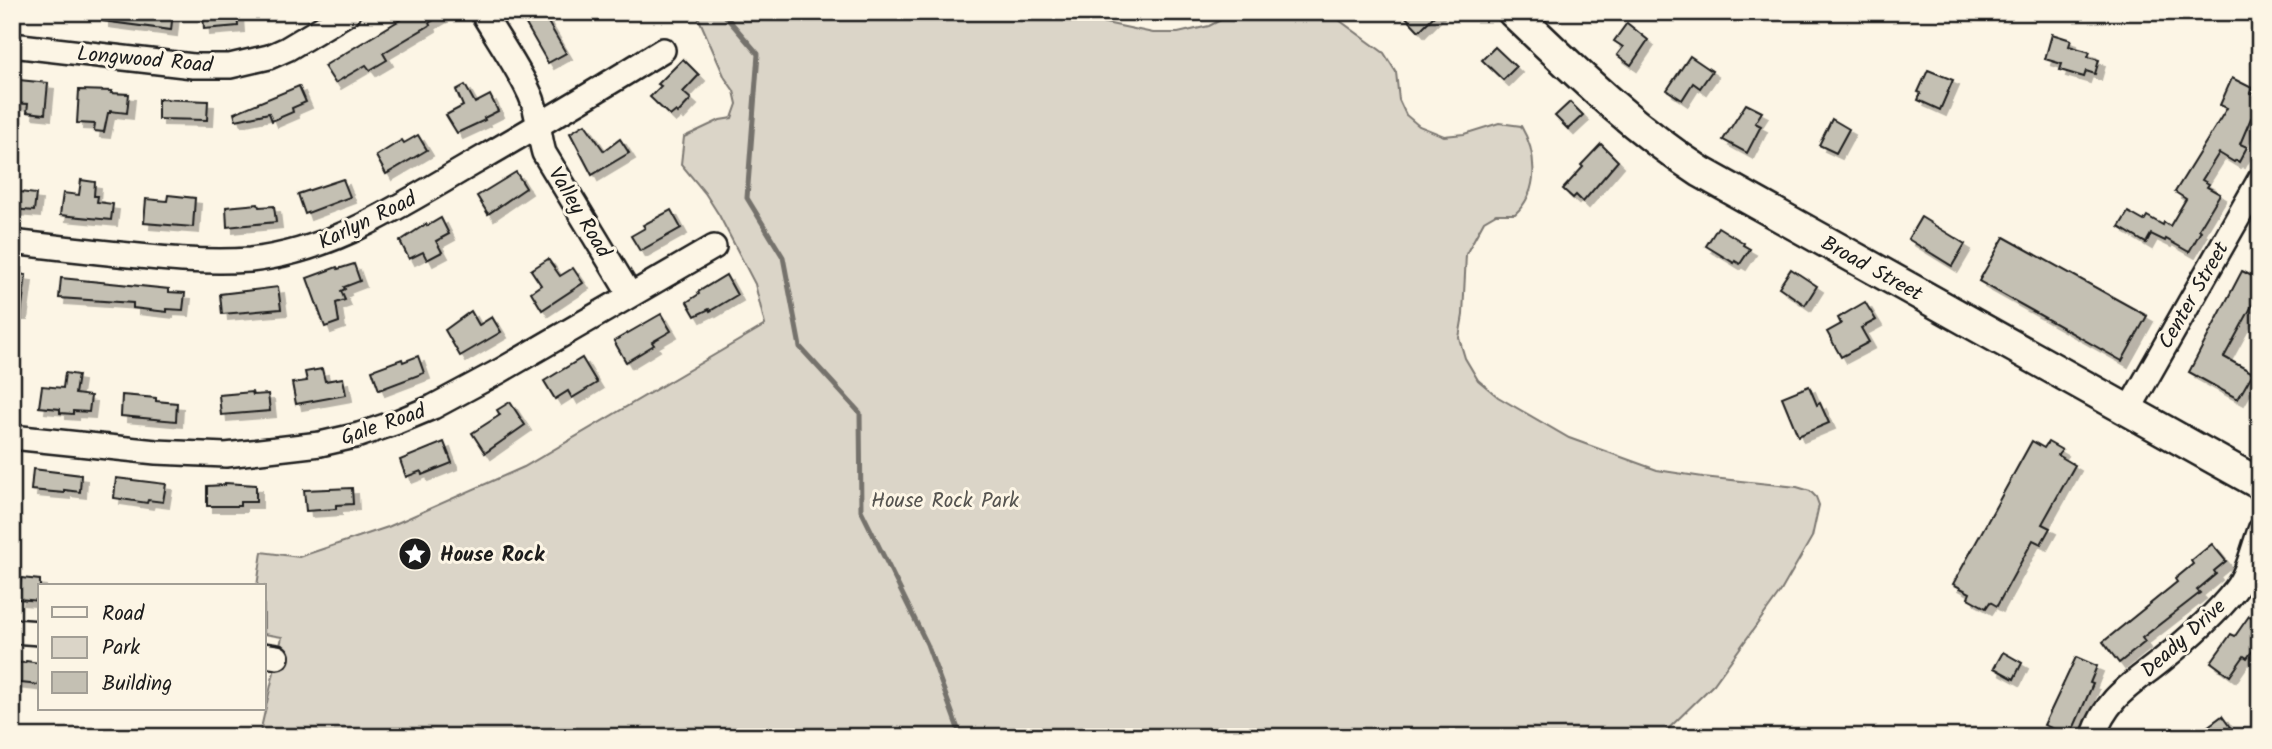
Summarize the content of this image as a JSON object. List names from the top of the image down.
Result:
{
  "streets": {
    "main road": ["Broad Street"],
    "street": [
      "Longwood Road",
      "Valley Road",
      "Karlyn Road",
      "Center Street",
      "Gale Road",
      "Deady Drive"
    ]
  },
  "crossings": [
    ["Valley Road", "Karlyn Road"],
    ["Valley Road", "Gale Road"],
    ["Broad Street", "Center Street"]
  ],
  "parks": ["House Rock Park"],
  "places": {
    "place": ["House Rock"]
  },
  "legend": ["Road", "Park", "Building"]
}
